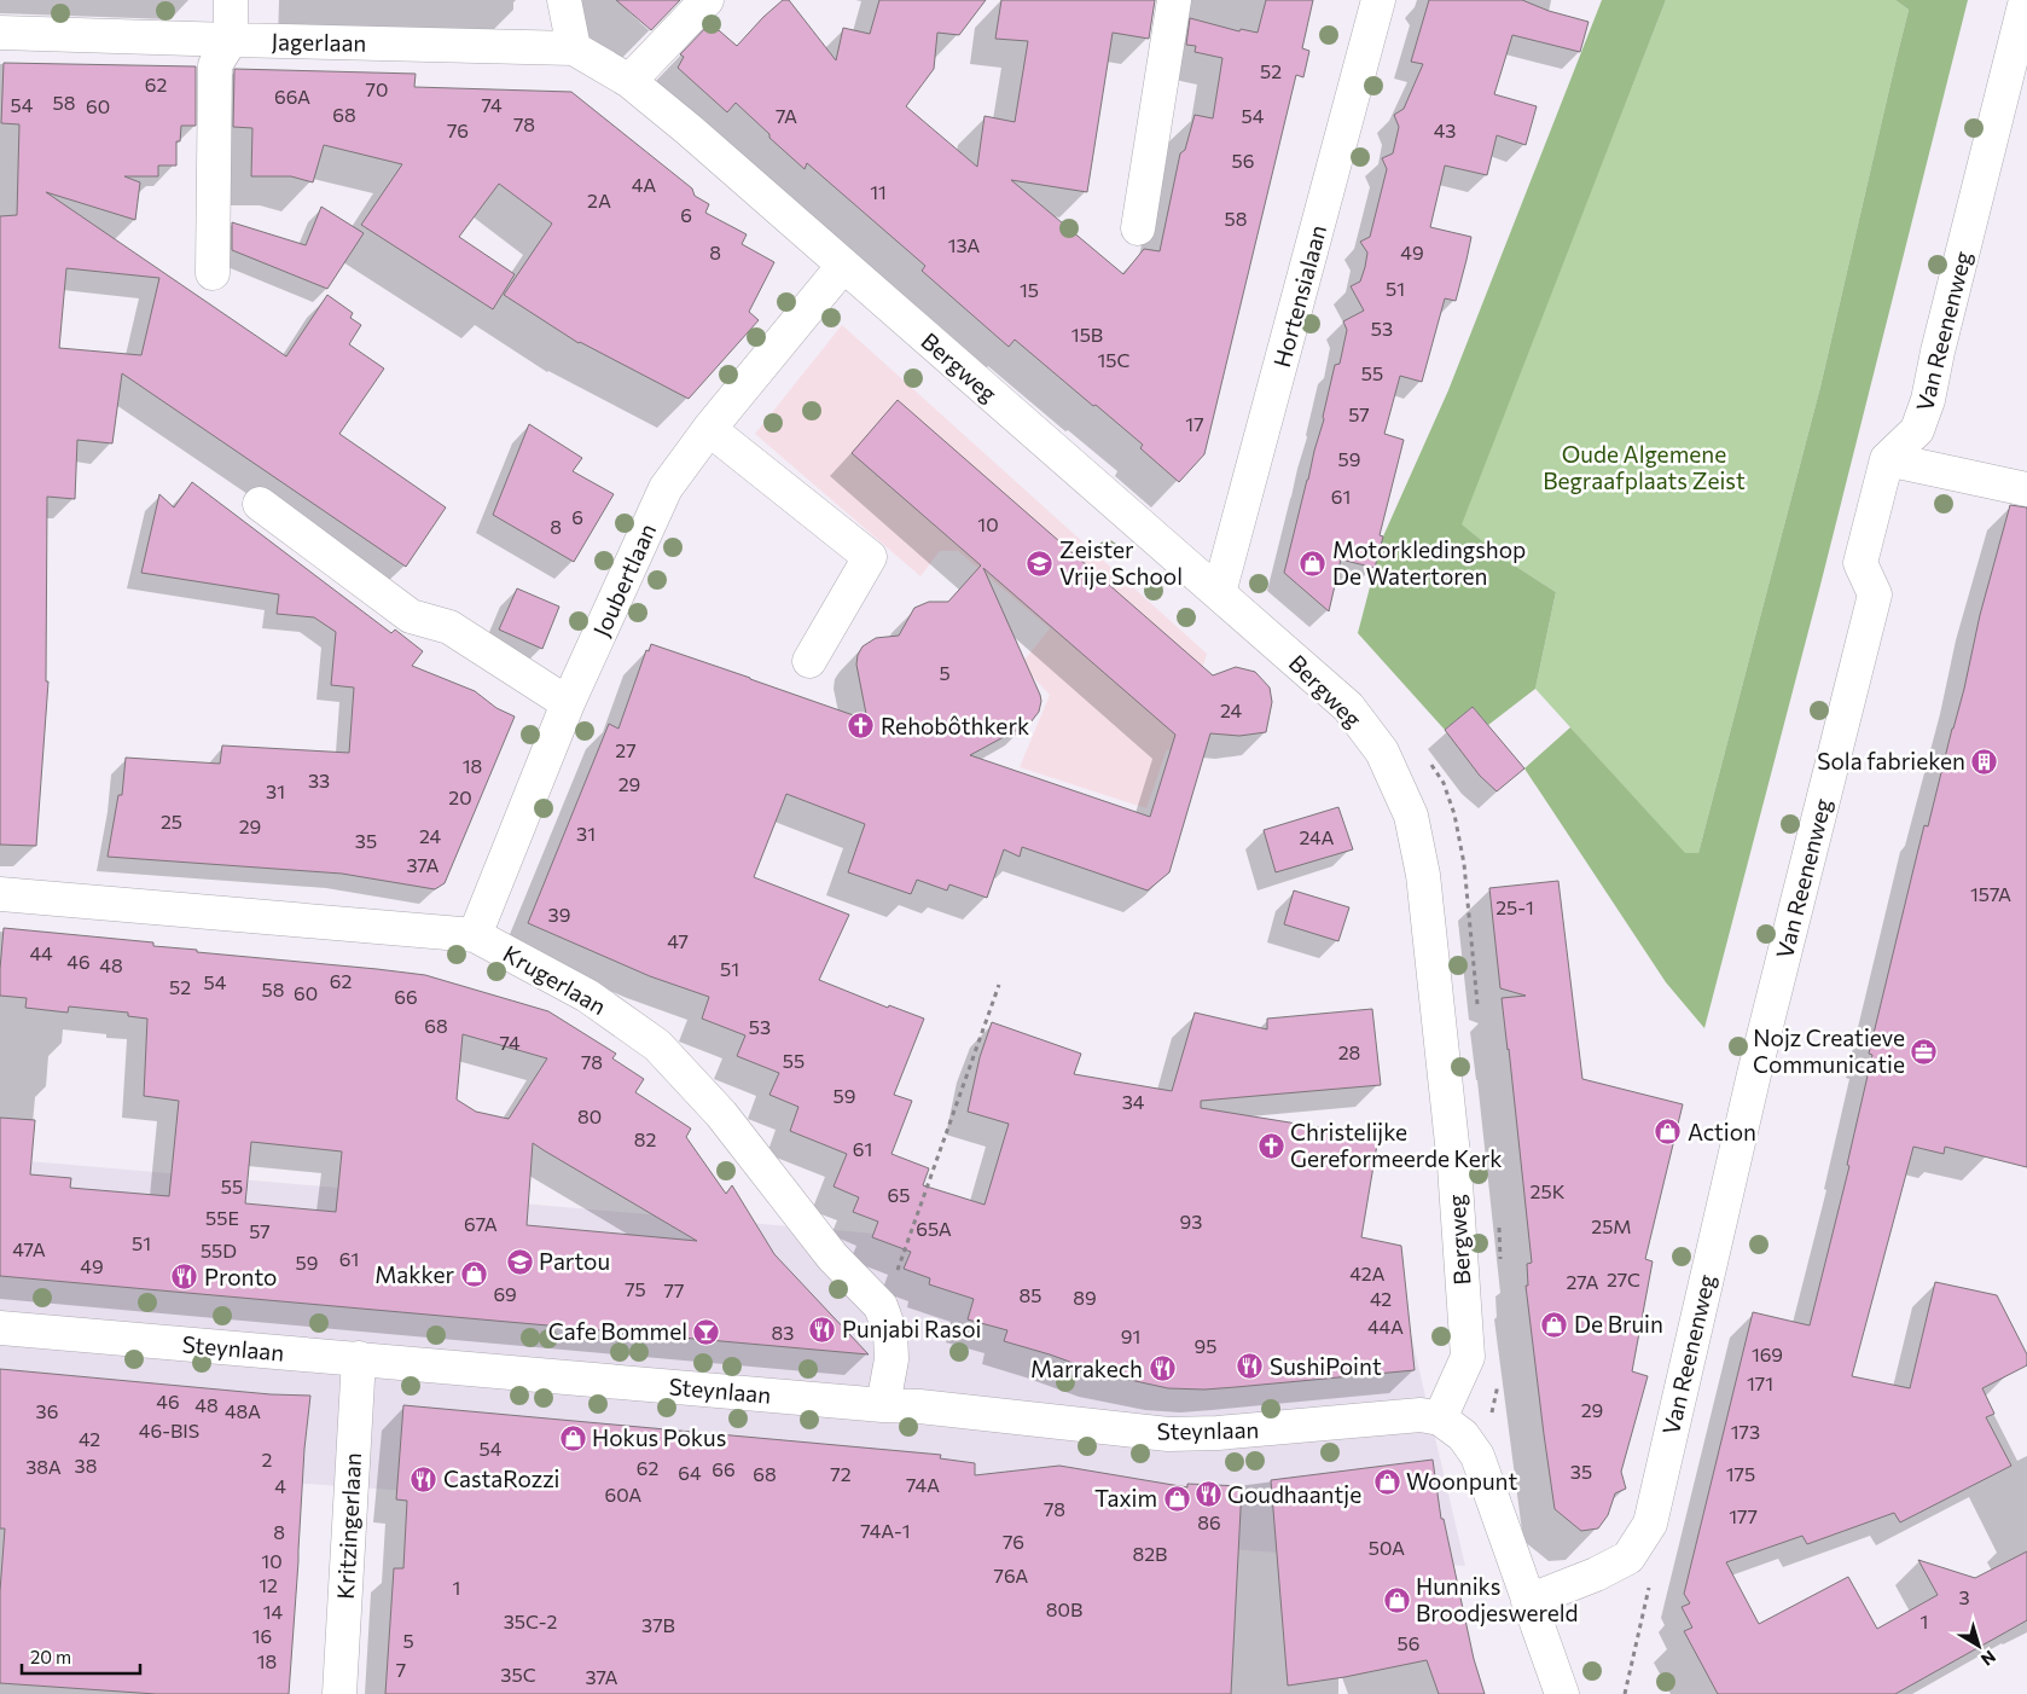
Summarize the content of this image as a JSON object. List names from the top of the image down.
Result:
{
  "streets": {
    "street": [
      "Jagerlaan",
      "Hortensialaan",
      "Van Reenenweg",
      "Bergweg",
      "Joubertlaan",
      "Krugerlaan",
      "Steynlaan",
      "Kritzingerlaan"
    ]
  },
  "crossings": [
    ["Jagerlaan", "Bergweg"],
    ["Hortensialaan", "Bergweg"],
    ["Bergweg", "Joubertlaan"],
    ["Bergweg", "Steynlaan"],
    ["Joubertlaan", "Krugerlaan"],
    ["Krugerlaan", "Steynlaan"],
    ["Steynlaan", "Kritzingerlaan"]
  ],
  "parks": ["Oude Algemene Begraafplaats Zeist"],
  "places": {
    "school or university": ["Zeister Vrije School", "Partou"],
    "shop": [
      "Motorkledingshop De Watertoren",
      "Action",
      "Makker",
      "De Bruin",
      "Hokus Pokus",
      "Woonpunt",
      "Taxim",
      "Hunniks Broodjeswereld"
    ],
    "church": ["Rehobôthkerk", "Christelijke Gereformeerde Kerk"],
    "building": ["Sola fabrieken"],
    "office": ["Nojz Creatieve Communicatie"],
    "restaurant": [
      "Pronto",
      "Punjabi Rasoi",
      "SushiPoint",
      "Marrakech",
      "CastaRozzi",
      "Goudhaantje"
    ],
    "bar": ["Cafe Bommel"]
  },
  "house_numbers": [
    "52",
    "62",
    "70",
    "66A",
    "58",
    "54",
    "74",
    "60",
    "68",
    "7A",
    "54",
    "78",
    "76",
    "43",
    "56",
    "4A",
    "11",
    "2A",
    "6",
    "58",
    "13A",
    "8",
    "49",
    "51",
    "15",
    "53",
    "15B",
    "15C",
    "55",
    "57",
    "17",
    "59",
    "61",
    "6",
    "10",
    "8",
    "5",
    "24",
    "27",
    "18",
    "33",
    "29",
    "31",
    "20",
    "25",
    "29",
    "31",
    "24",
    "24A",
    "35",
    "37A",
    "157A",
    "25-1",
    "39",
    "47",
    "44",
    "46",
    "48",
    "51",
    "62",
    "54",
    "52",
    "58",
    "60",
    "66",
    "68",
    "53",
    "74",
    "28",
    "55",
    "78",
    "59",
    "34",
    "80",
    "82",
    "61",
    "55",
    "25K",
    "65",
    "55E",
    "93",
    "67A",
    "25M",
    "65A",
    "57",
    "51",
    "47A",
    "55D",
    "61",
    "59",
    "49",
    "42A",
    "27C",
    "27A",
    "75",
    "77",
    "69",
    "85",
    "89",
    "42",
    "44A",
    "83",
    "91",
    "95",
    "169",
    "171",
    "46",
    "48",
    "29",
    "36",
    "48A",
    "46-BIS",
    "173",
    "42",
    "54",
    "2",
    "38",
    "38A",
    "62",
    "66",
    "35",
    "64",
    "68",
    "72",
    "175",
    "74A",
    "4",
    "60A",
    "78",
    "177",
    "86",
    "74A-1",
    "8",
    "76",
    "50A",
    "82B",
    "10",
    "76A",
    "12",
    "1",
    "3",
    "80B",
    "14",
    "35C-2",
    "1",
    "37B",
    "16",
    "5",
    "56",
    "18",
    "7",
    "35C",
    "37A"
  ],
  "scale_bar": "20 m",
  "north": "bottom right"
}
